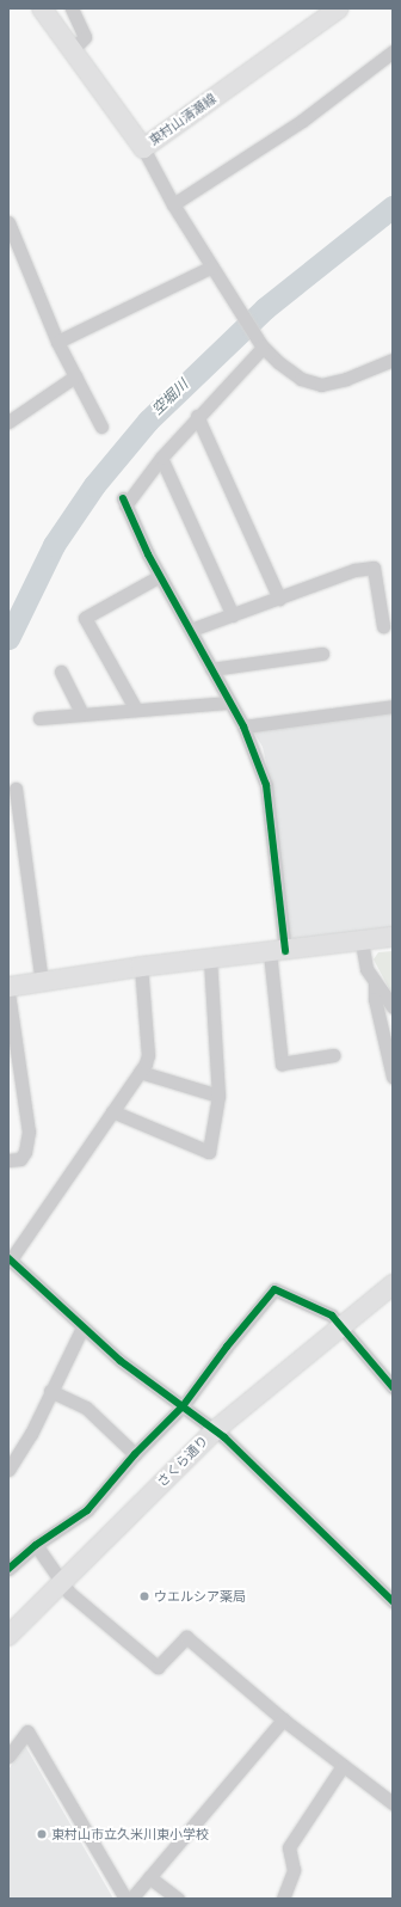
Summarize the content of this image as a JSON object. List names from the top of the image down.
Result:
{
  "streets": {
    "street": ["東村山清瀬線", "さくら通り"]
  },
  "water": ["空堀川"],
  "places": ["ウエルシア薬局", "東村山市立久米川東小学校"]
}
